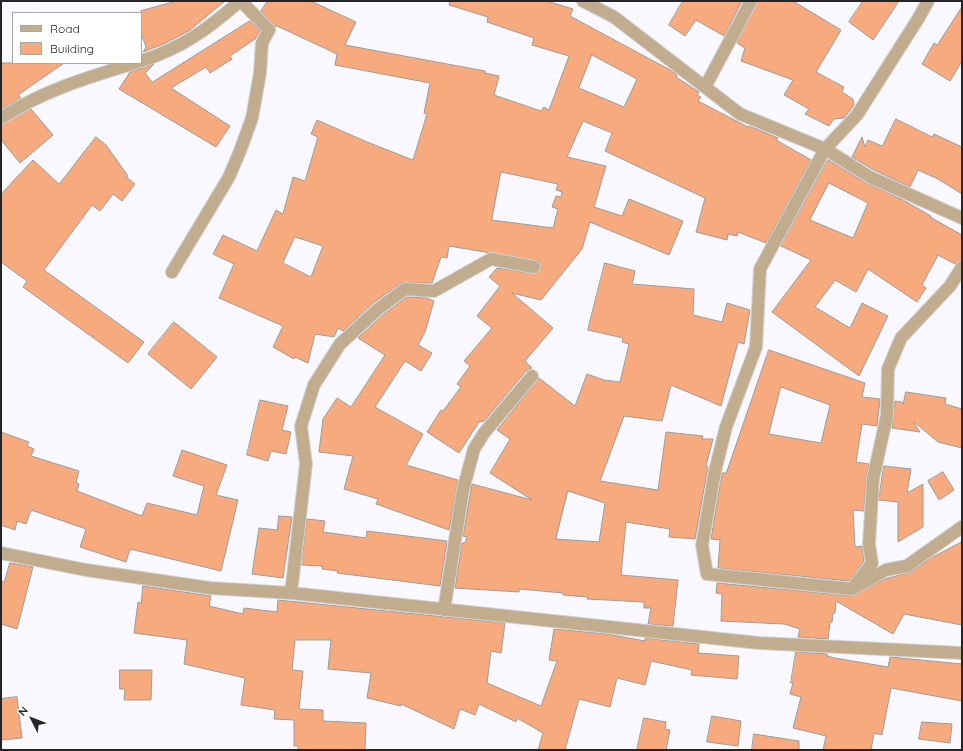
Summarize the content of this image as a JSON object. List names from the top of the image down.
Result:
{
  "legend": ["Road", "Building"],
  "north": "top left"
}
